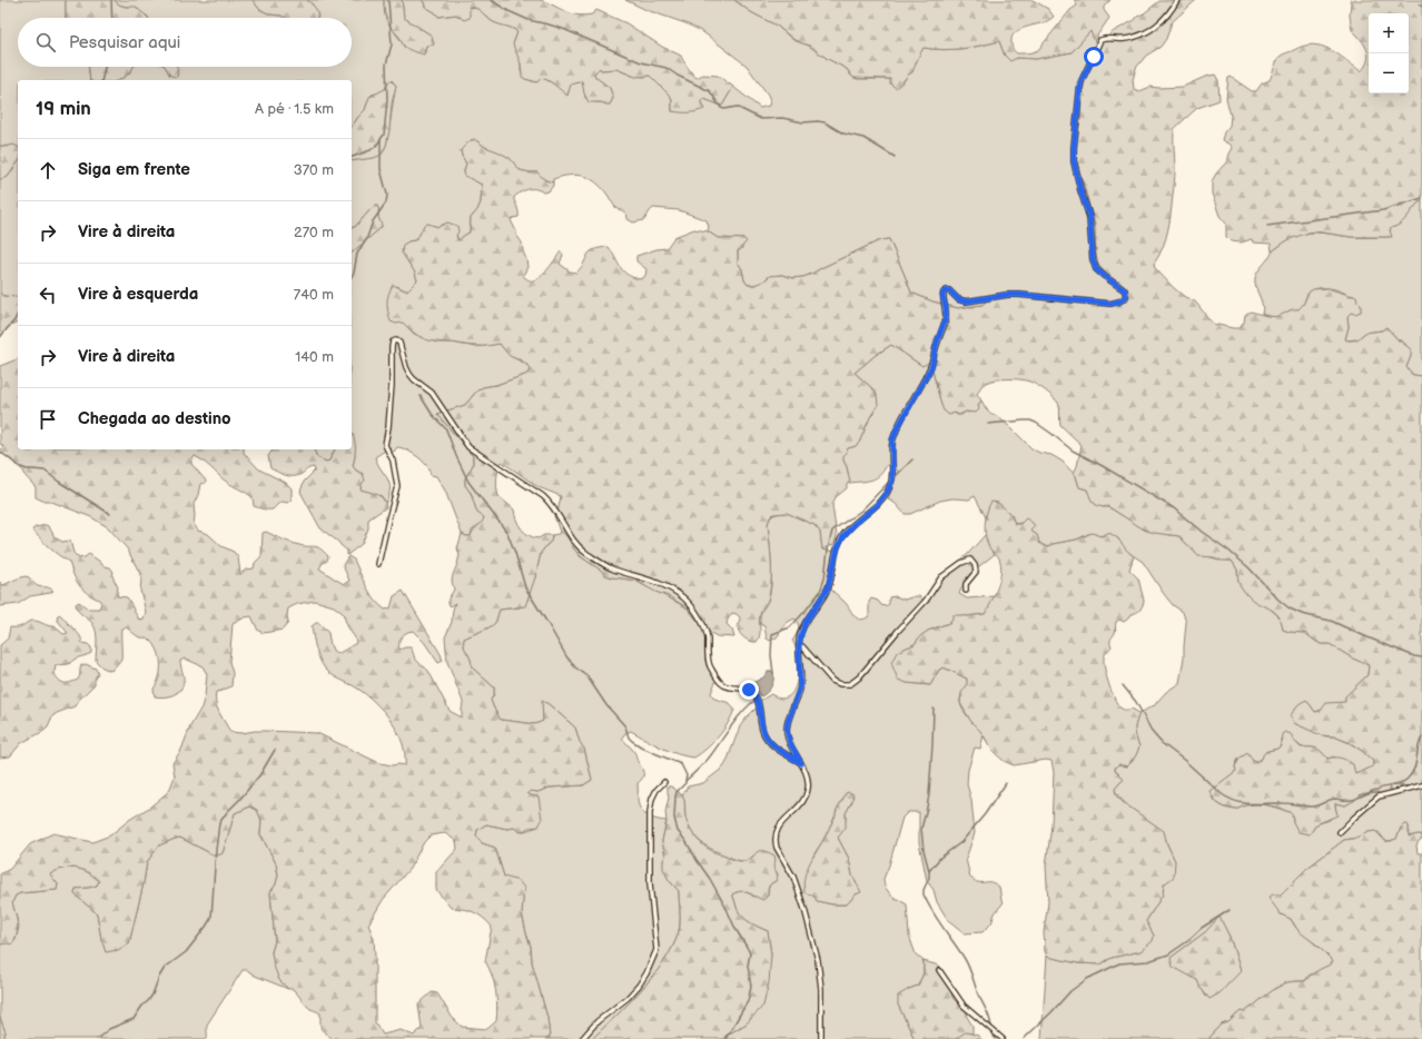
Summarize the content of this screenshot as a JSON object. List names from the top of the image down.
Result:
{
  "page": {
    "map_buttons": ["+", "−"],
    "search": "Pesquisar aqui",
    "heading": ["19 min", "A pé · 1.5 km"],
    "list": [
      ["Siga em frente", "370 m"],
      ["Vire à direita", "270 m"],
      ["Vire à esquerda", "740 m"],
      ["Vire à direita", "140 m"],
      "Chegada ao destino"
    ]
  }
}
